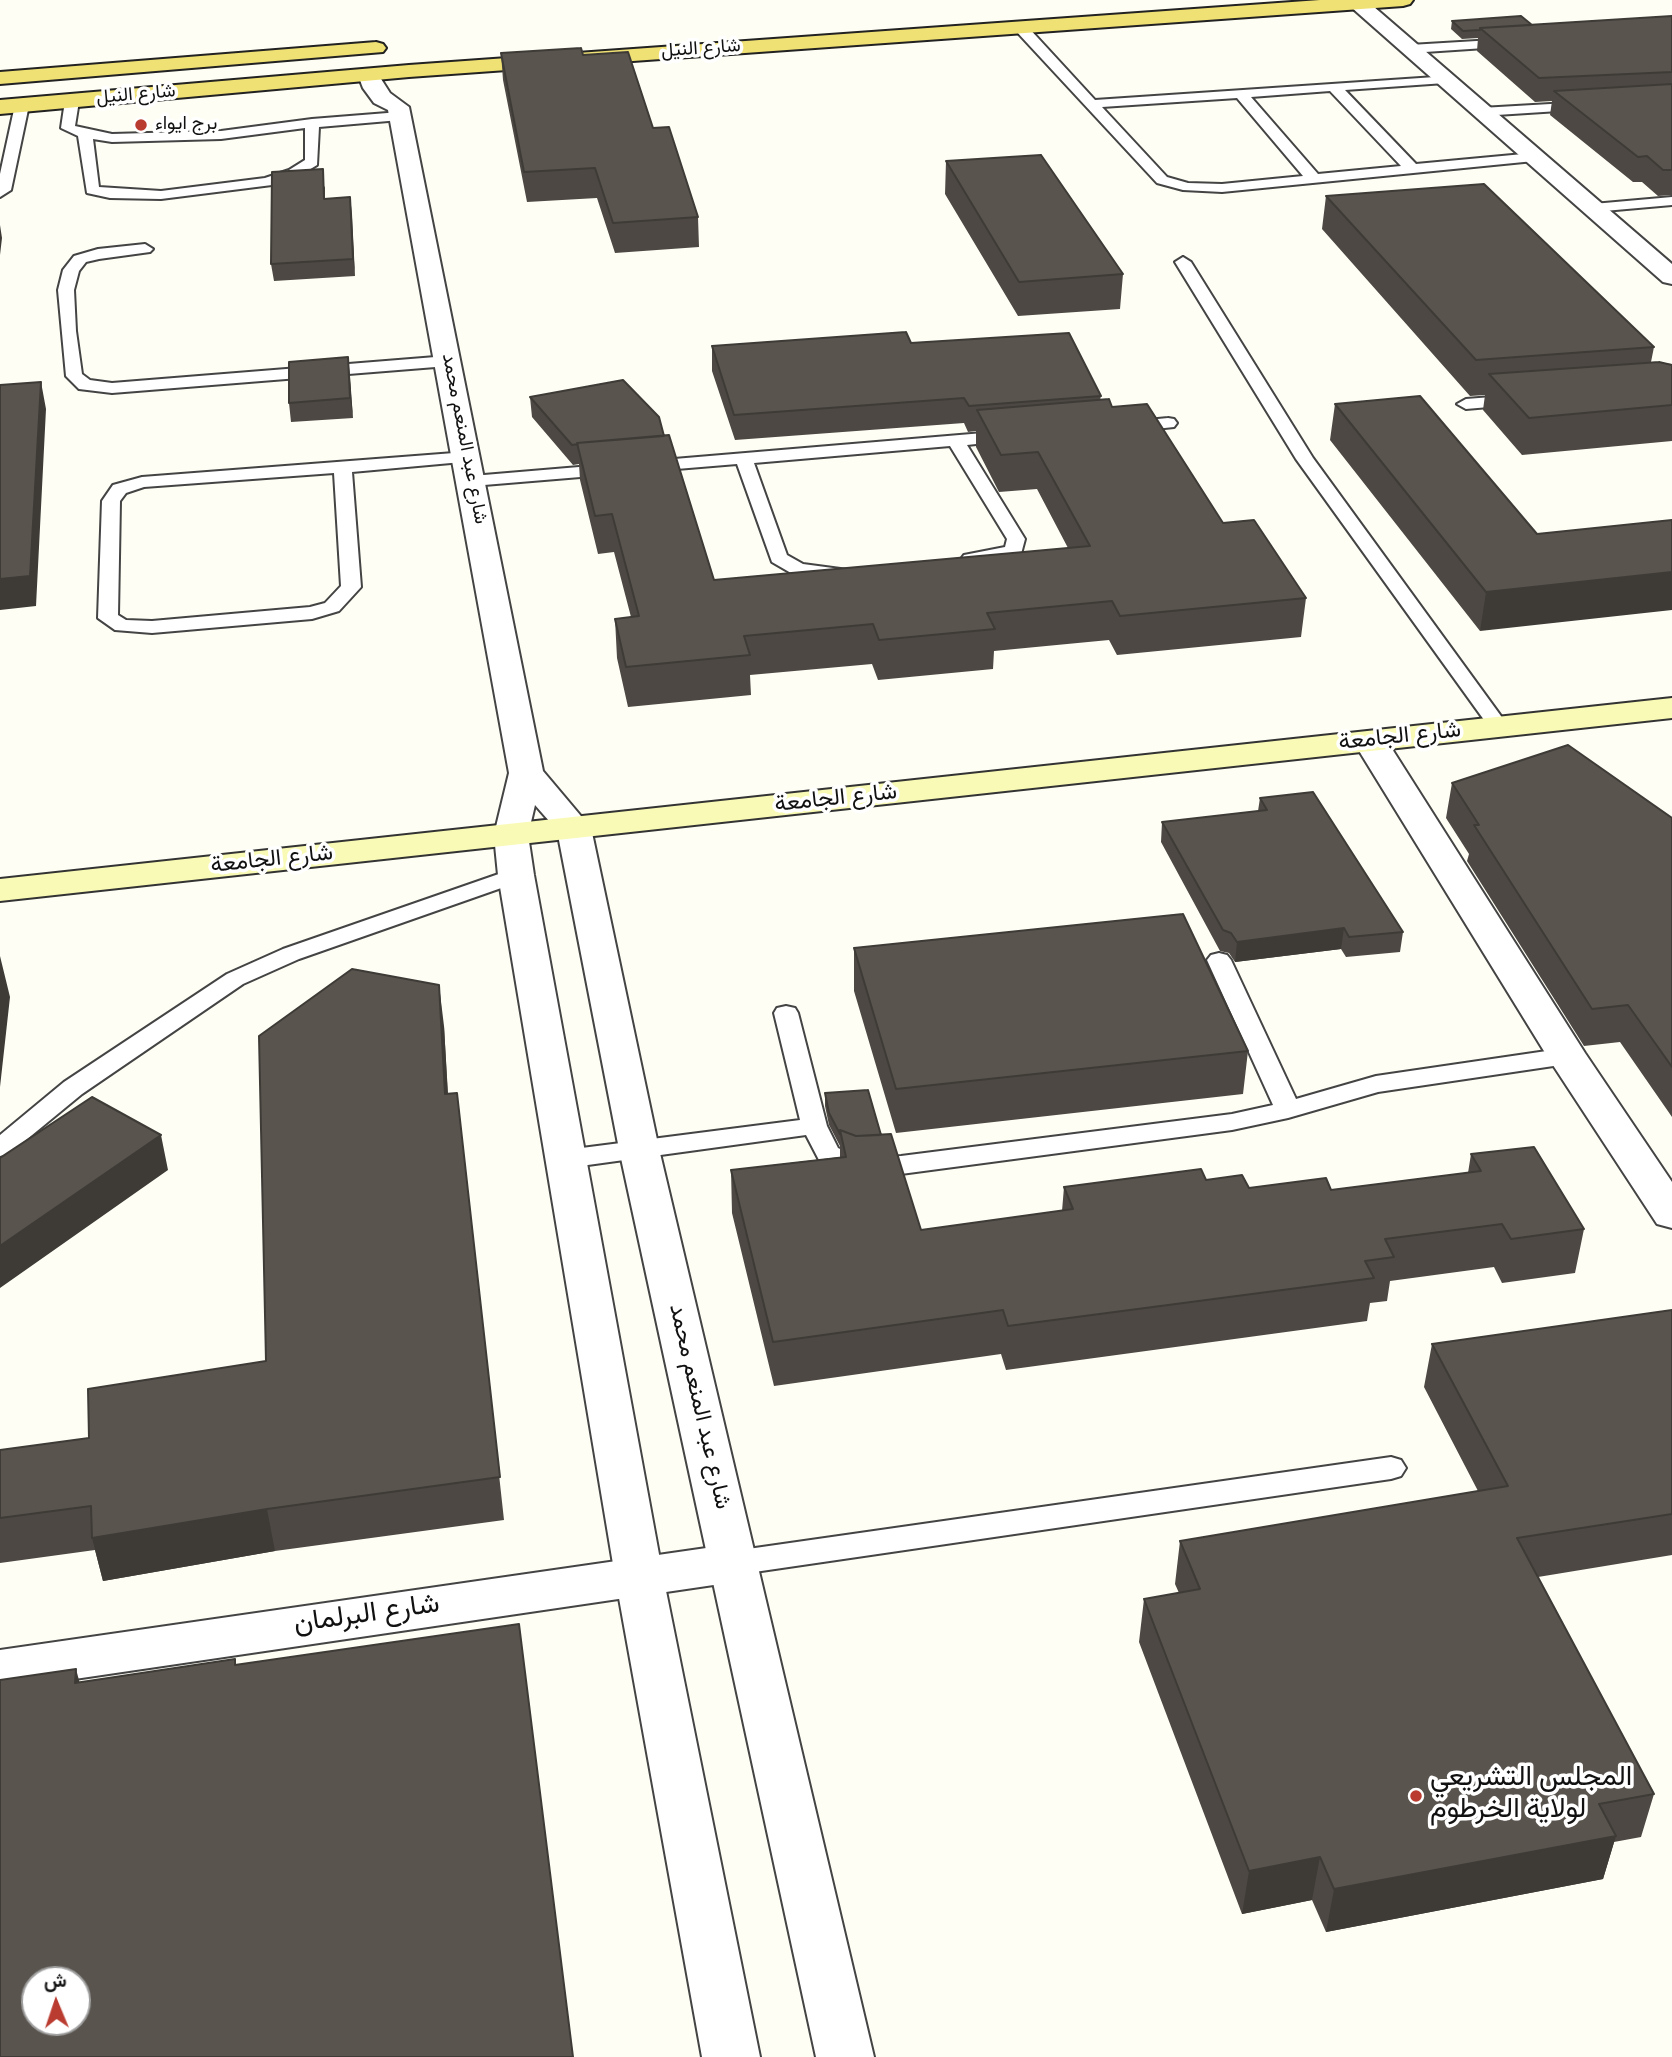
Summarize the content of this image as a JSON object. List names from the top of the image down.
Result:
{
  "streets": {
    "main road": ["شارع النيل", "شارع الجامعة"],
    "street": ["شارع عبد المنعم محمد", "شارع البرلمان"]
  },
  "crossings": [
    ["شارع عبد المنعم محمد", "شارع الجامعة"],
    ["شارع عبد المنعم محمد", "شارع البرلمان"]
  ],
  "places": ["برج ايواء", "المجلس التشريعي لولاية الخرطوم"],
  "north": "top"
}
